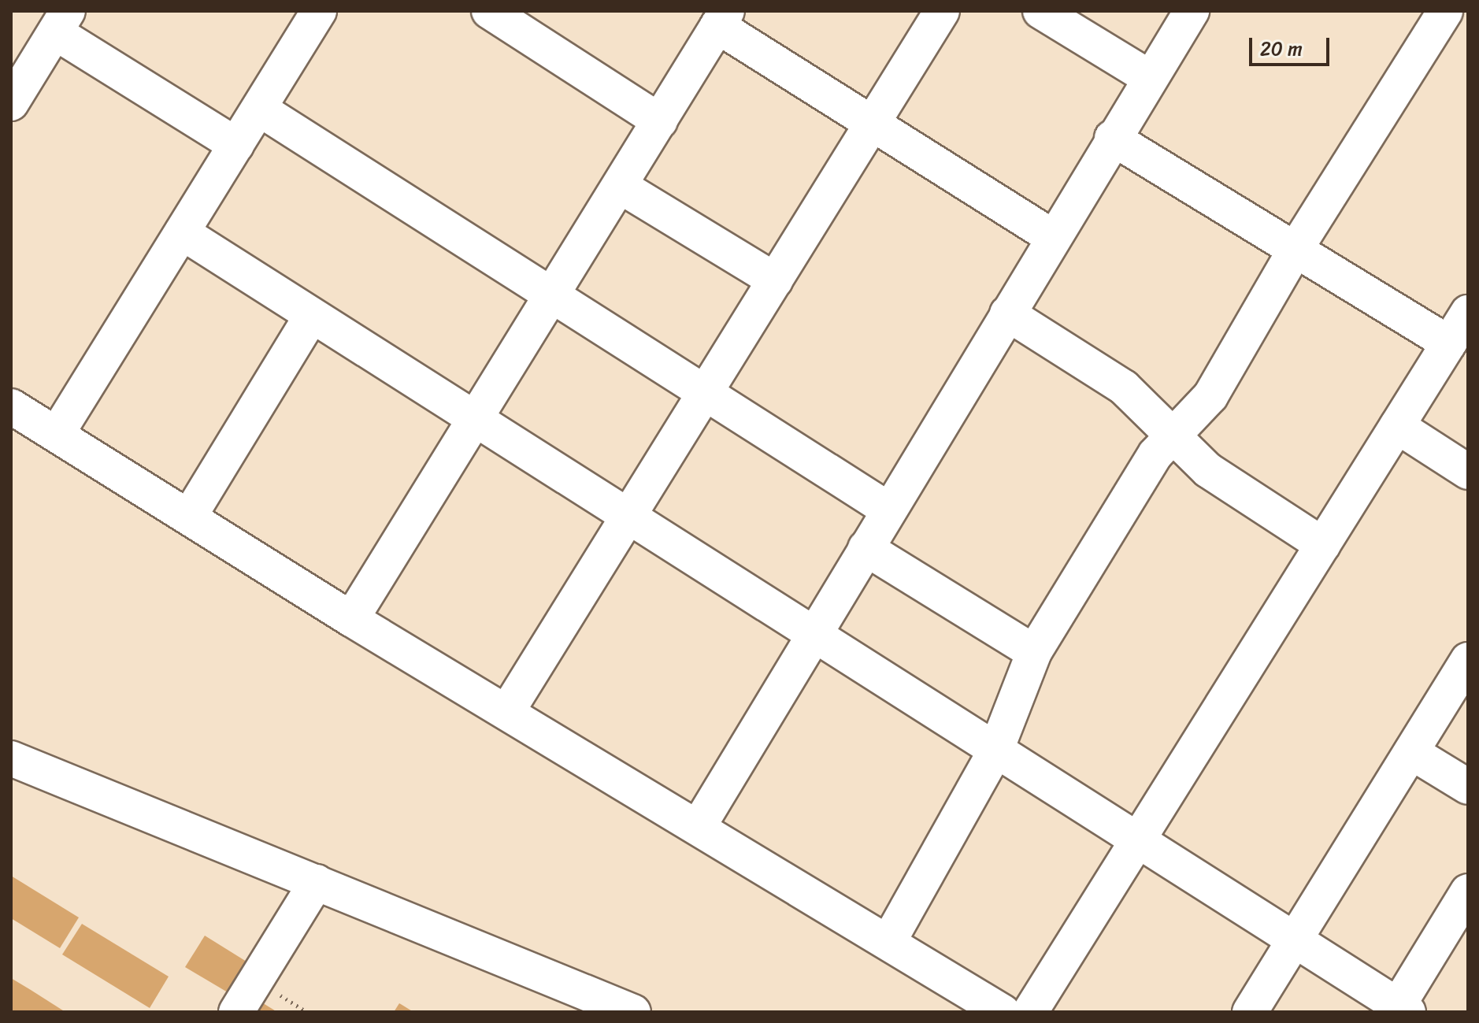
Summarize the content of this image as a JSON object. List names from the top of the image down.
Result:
{
  "scale_bar": "20 m"
}
